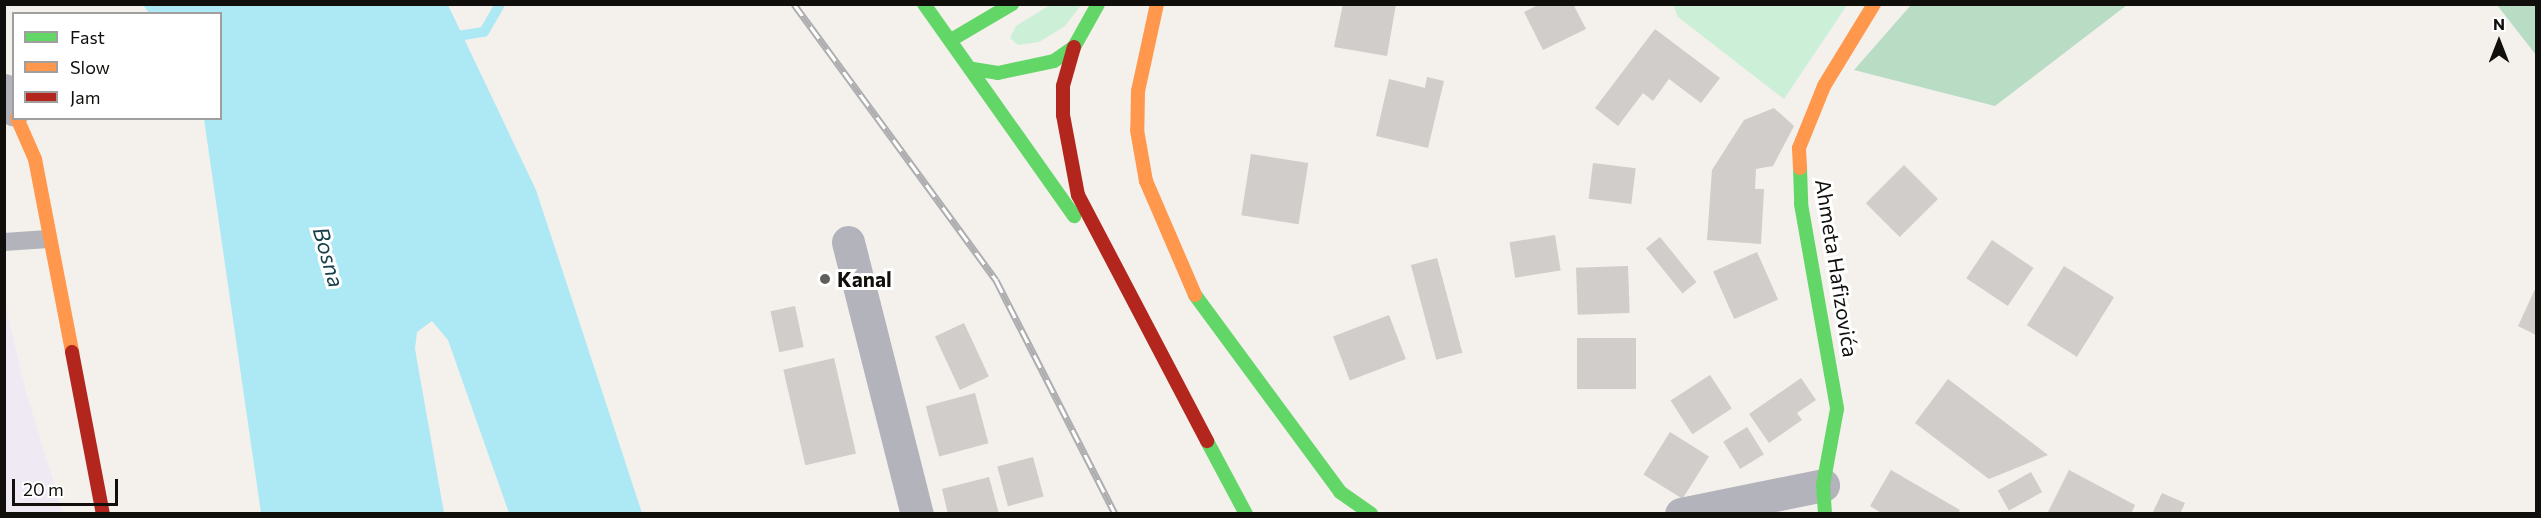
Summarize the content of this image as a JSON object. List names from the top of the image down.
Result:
{
  "streets": {
    "street": ["Ahmeta Hafizovića"]
  },
  "water": ["Bosna"],
  "places": ["Kanal"],
  "legend": ["Fast", "Slow", "Jam"],
  "scale_bar": "20 m",
  "north": "top"
}
